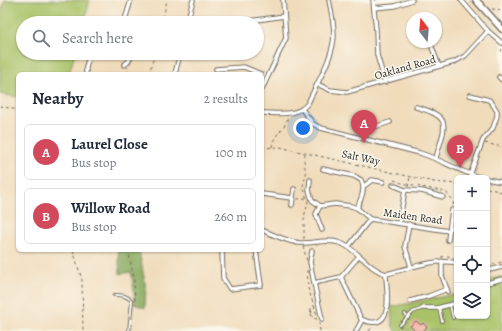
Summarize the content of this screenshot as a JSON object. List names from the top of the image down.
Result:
{
  "streets": {
    "street": ["Oakland Road", "Maiden Road"],
    "path": ["Salt Way"]
  },
  "north": "top",
  "page": {
    "search": "Search here",
    "heading": ["Nearby", "2 results"],
    "pins": ["A", "B"],
    "list": [
      {
        "mark": "A",
        "name": "Laurel Close",
        "note": "Bus stop",
        "value": "100 m"
      },
      {
        "mark": "B",
        "name": "Willow Road",
        "note": "Bus stop",
        "value": "260 m"
      }
    ],
    "map_buttons": ["+", "−"]
  }
}
